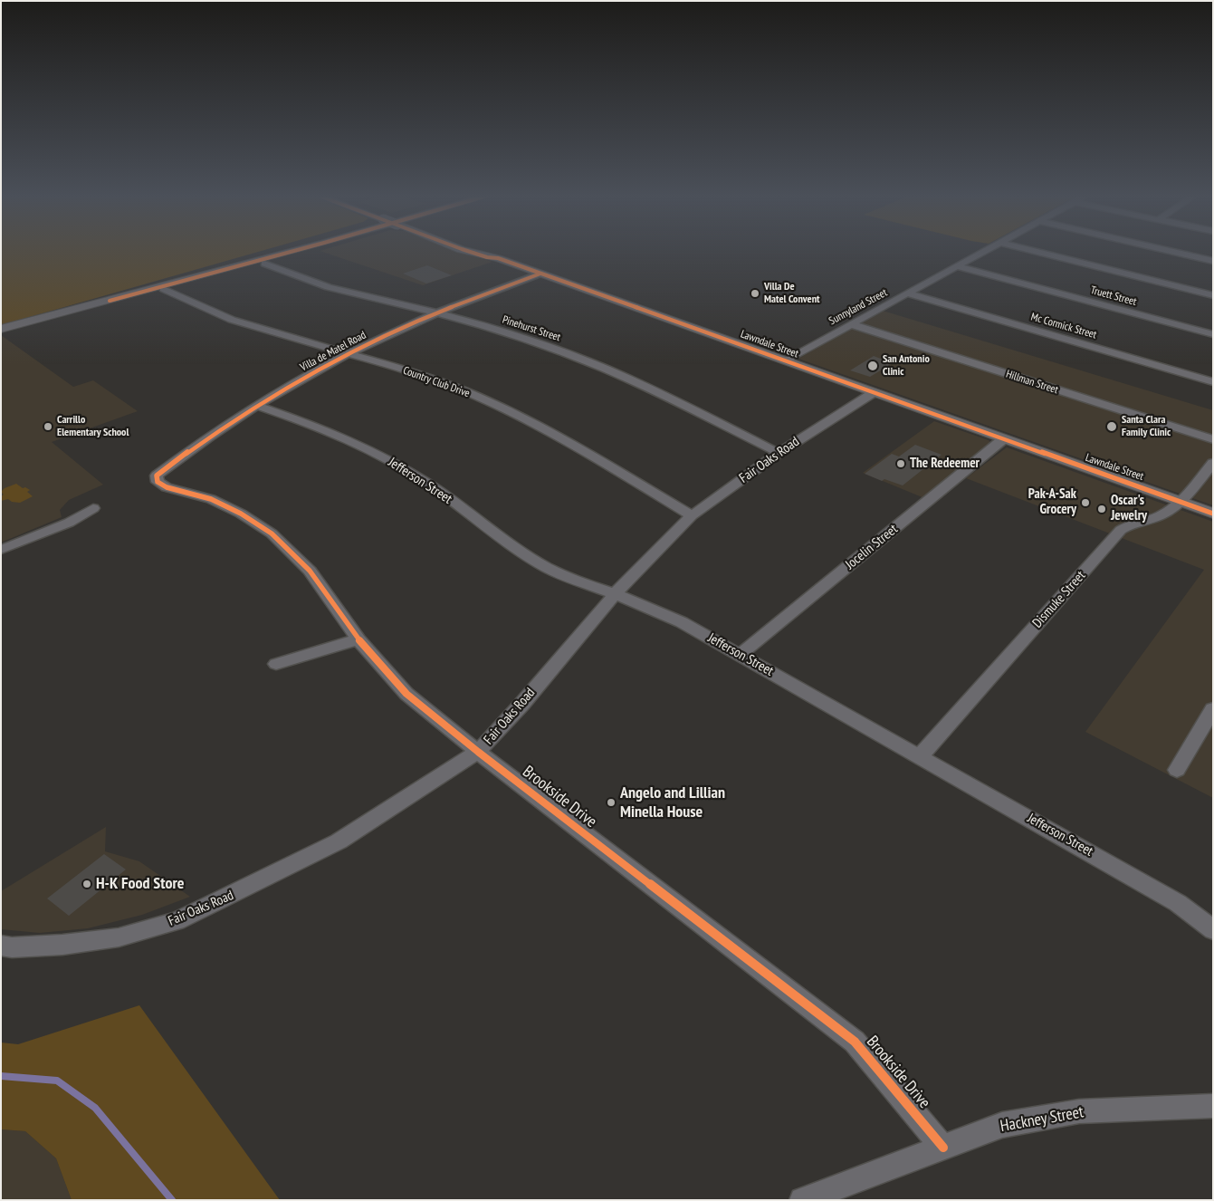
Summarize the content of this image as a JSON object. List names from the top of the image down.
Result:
{
  "streets": {
    "main road": ["Lawndale Street"],
    "street": [
      "Truett Street",
      "Sunnyland Street",
      "Mc Cormick Street",
      "Pinehurst Street",
      "Villa de Matel Road",
      "Country Club Drive",
      "Hillman Street",
      "Fair Oaks Road",
      "Jefferson Street",
      "Jocelin Street",
      "Dismuke Street",
      "Brookside Drive",
      "Hackney Street"
    ]
  },
  "crossings": [
    ["Truett Street", "Sunnyland Street"],
    ["Sunnyland Street", "Mc Cormick Street"],
    ["Sunnyland Street", "Lawndale Street"],
    ["Sunnyland Street", "Hillman Street"],
    ["Pinehurst Street", "Villa de Matel Road"],
    ["Pinehurst Street", "Fair Oaks Road"],
    ["Lawndale Street", "Villa de Matel Road"],
    ["Lawndale Street", "Fair Oaks Road"],
    ["Lawndale Street", "Jocelin Street"],
    ["Lawndale Street", "Dismuke Street"],
    ["Villa de Matel Road", "Country Club Drive"],
    ["Villa de Matel Road", "Jefferson Street"],
    ["Villa de Matel Road", "Brookside Drive"],
    ["Country Club Drive", "Fair Oaks Road"],
    ["Fair Oaks Road", "Jefferson Street"],
    ["Fair Oaks Road", "Brookside Drive"],
    ["Jefferson Street", "Jocelin Street"],
    ["Jefferson Street", "Dismuke Street"],
    ["Brookside Drive", "Hackney Street"]
  ],
  "places": [
    "Villa De Matel Convent",
    "San Antonio Clinic",
    "Carrillo Elementary School",
    "Santa Clara Family Clinic",
    "The Redeemer",
    "Pak-A-Sak Grocery",
    "Oscar's Jewelry",
    "Angelo and Lillian Minella House",
    "H-K Food Store"
  ]
}
